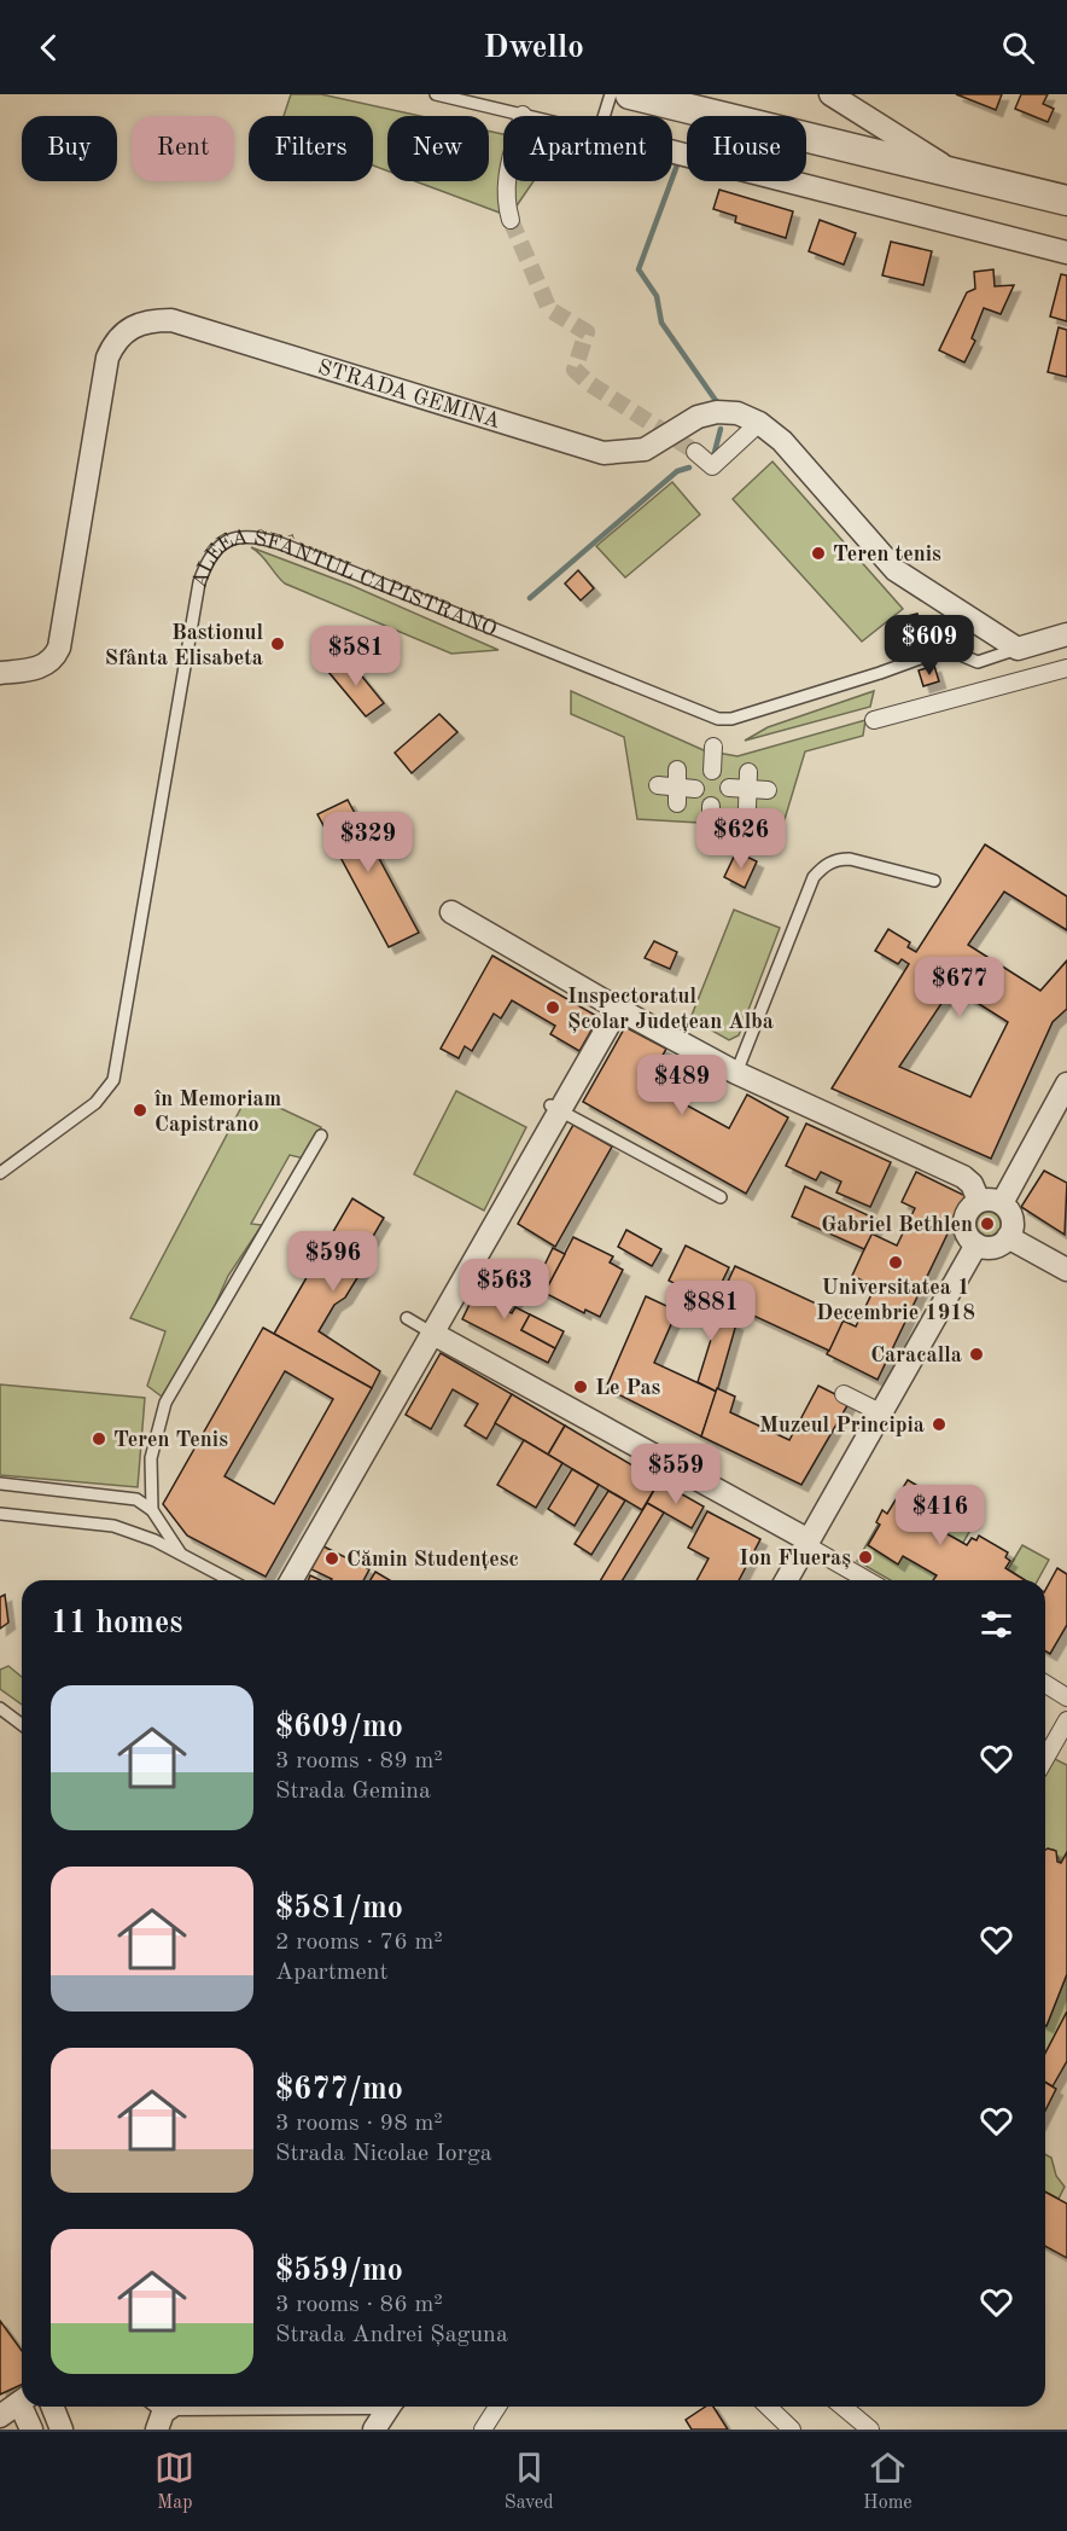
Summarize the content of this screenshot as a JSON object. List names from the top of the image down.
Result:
{
  "streets": {
    "street": ["STRADA GEMINA"],
    "lane": ["ALEEA SFÂNTUL CAPISTRANO"]
  },
  "places": [
    "Teren tenis",
    "Bastionul Sfânta Elisabeta",
    "Inspectoratul Școlar Județean Alba",
    "în Memoriam Capistrano",
    "Gabriel Bethlen",
    "Universitatea 1 Decembrie 1918",
    "Caracalla",
    "Le Pas",
    "Muzeul Principia",
    "Teren Tenis",
    "Ion Flueraș",
    "Cămin Studențesc"
  ],
  "page": {
    "header": "Dwello",
    "chip": [
      "Buy",
      "Rent",
      "Filters",
      "New",
      "Apartment",
      "House"
    ],
    "price": [
      "$609",
      "$581",
      "$626",
      "$329",
      "$677",
      "$489",
      "$596",
      "$563",
      "$881",
      "$559",
      "$416"
    ],
    "heading": "11 homes",
    "list": [
      {
        "name": "$609/mo",
        "note": "3 rooms · 89 m² · Strada Gemina"
      },
      {
        "name": "$581/mo",
        "note": "2 rooms · 76 m² · Apartment"
      },
      {
        "name": "$677/mo",
        "note": "3 rooms · 98 m² · Strada Nicolae Iorga"
      },
      {
        "name": "$559/mo",
        "note": "3 rooms · 86 m² · Strada Andrei Șaguna"
      }
    ],
    "tabs": ["Map", "Saved", "Home"]
  }
}
